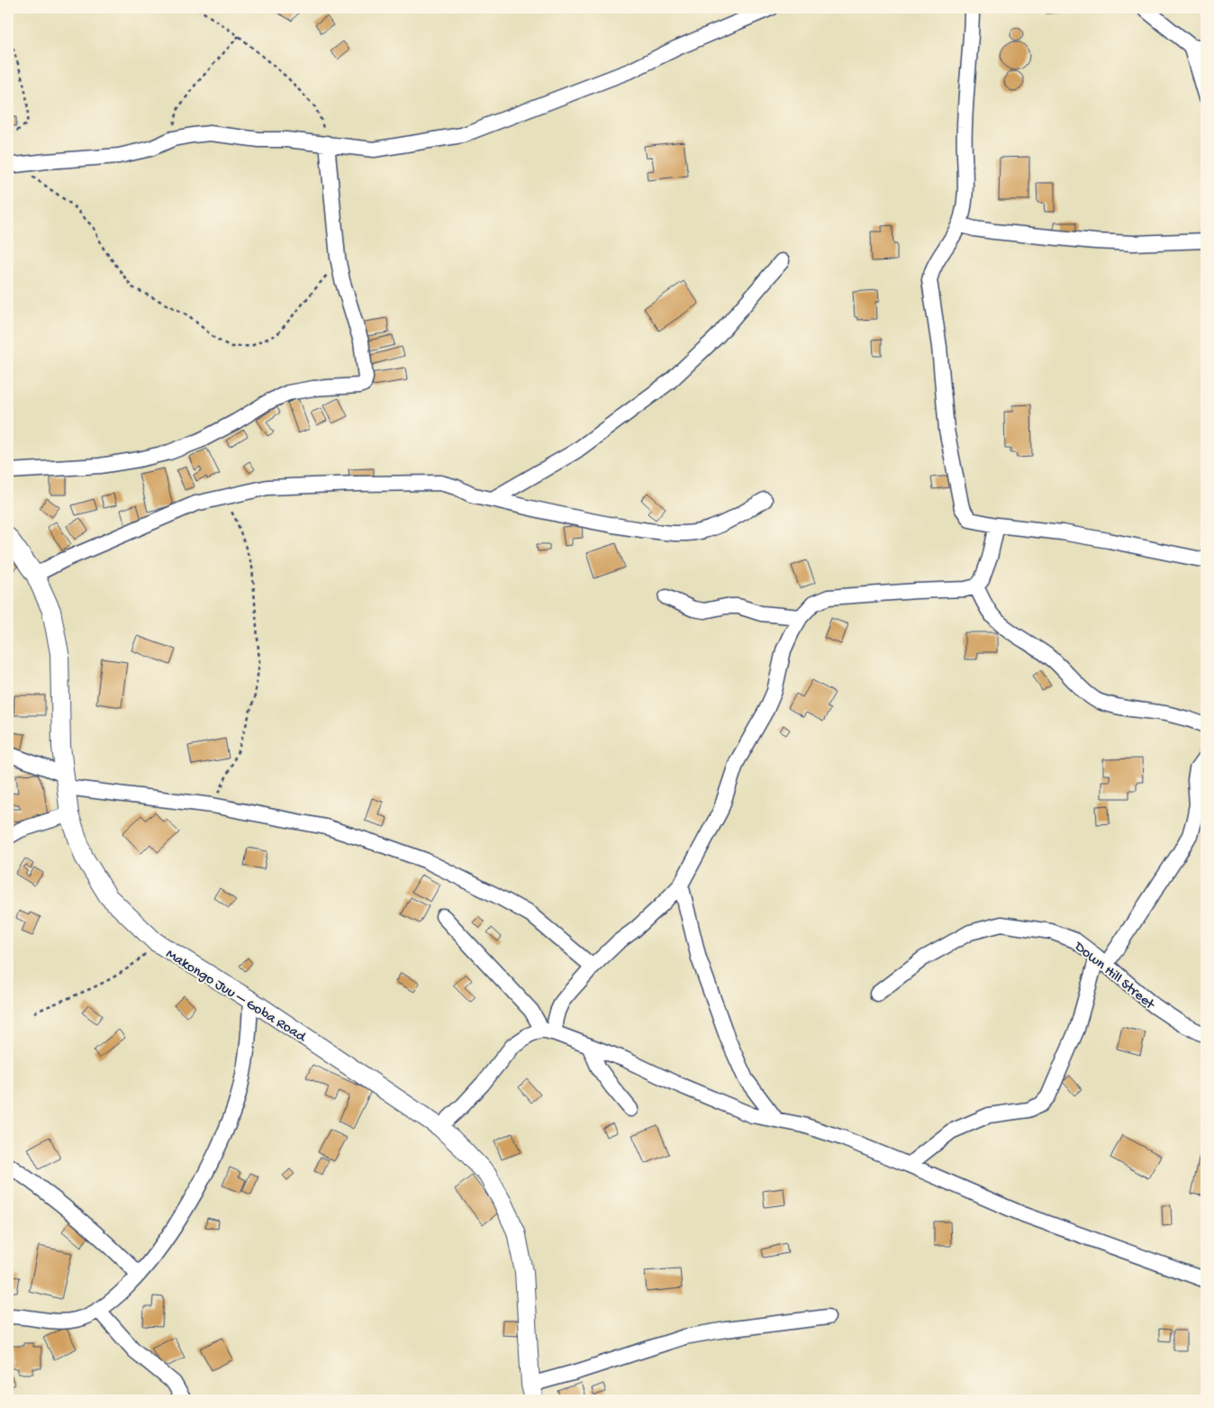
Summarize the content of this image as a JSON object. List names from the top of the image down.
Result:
{
  "streets": {
    "street": ["Down Hill Street", "Makongo Juu – Goba Road"]
  }
}
